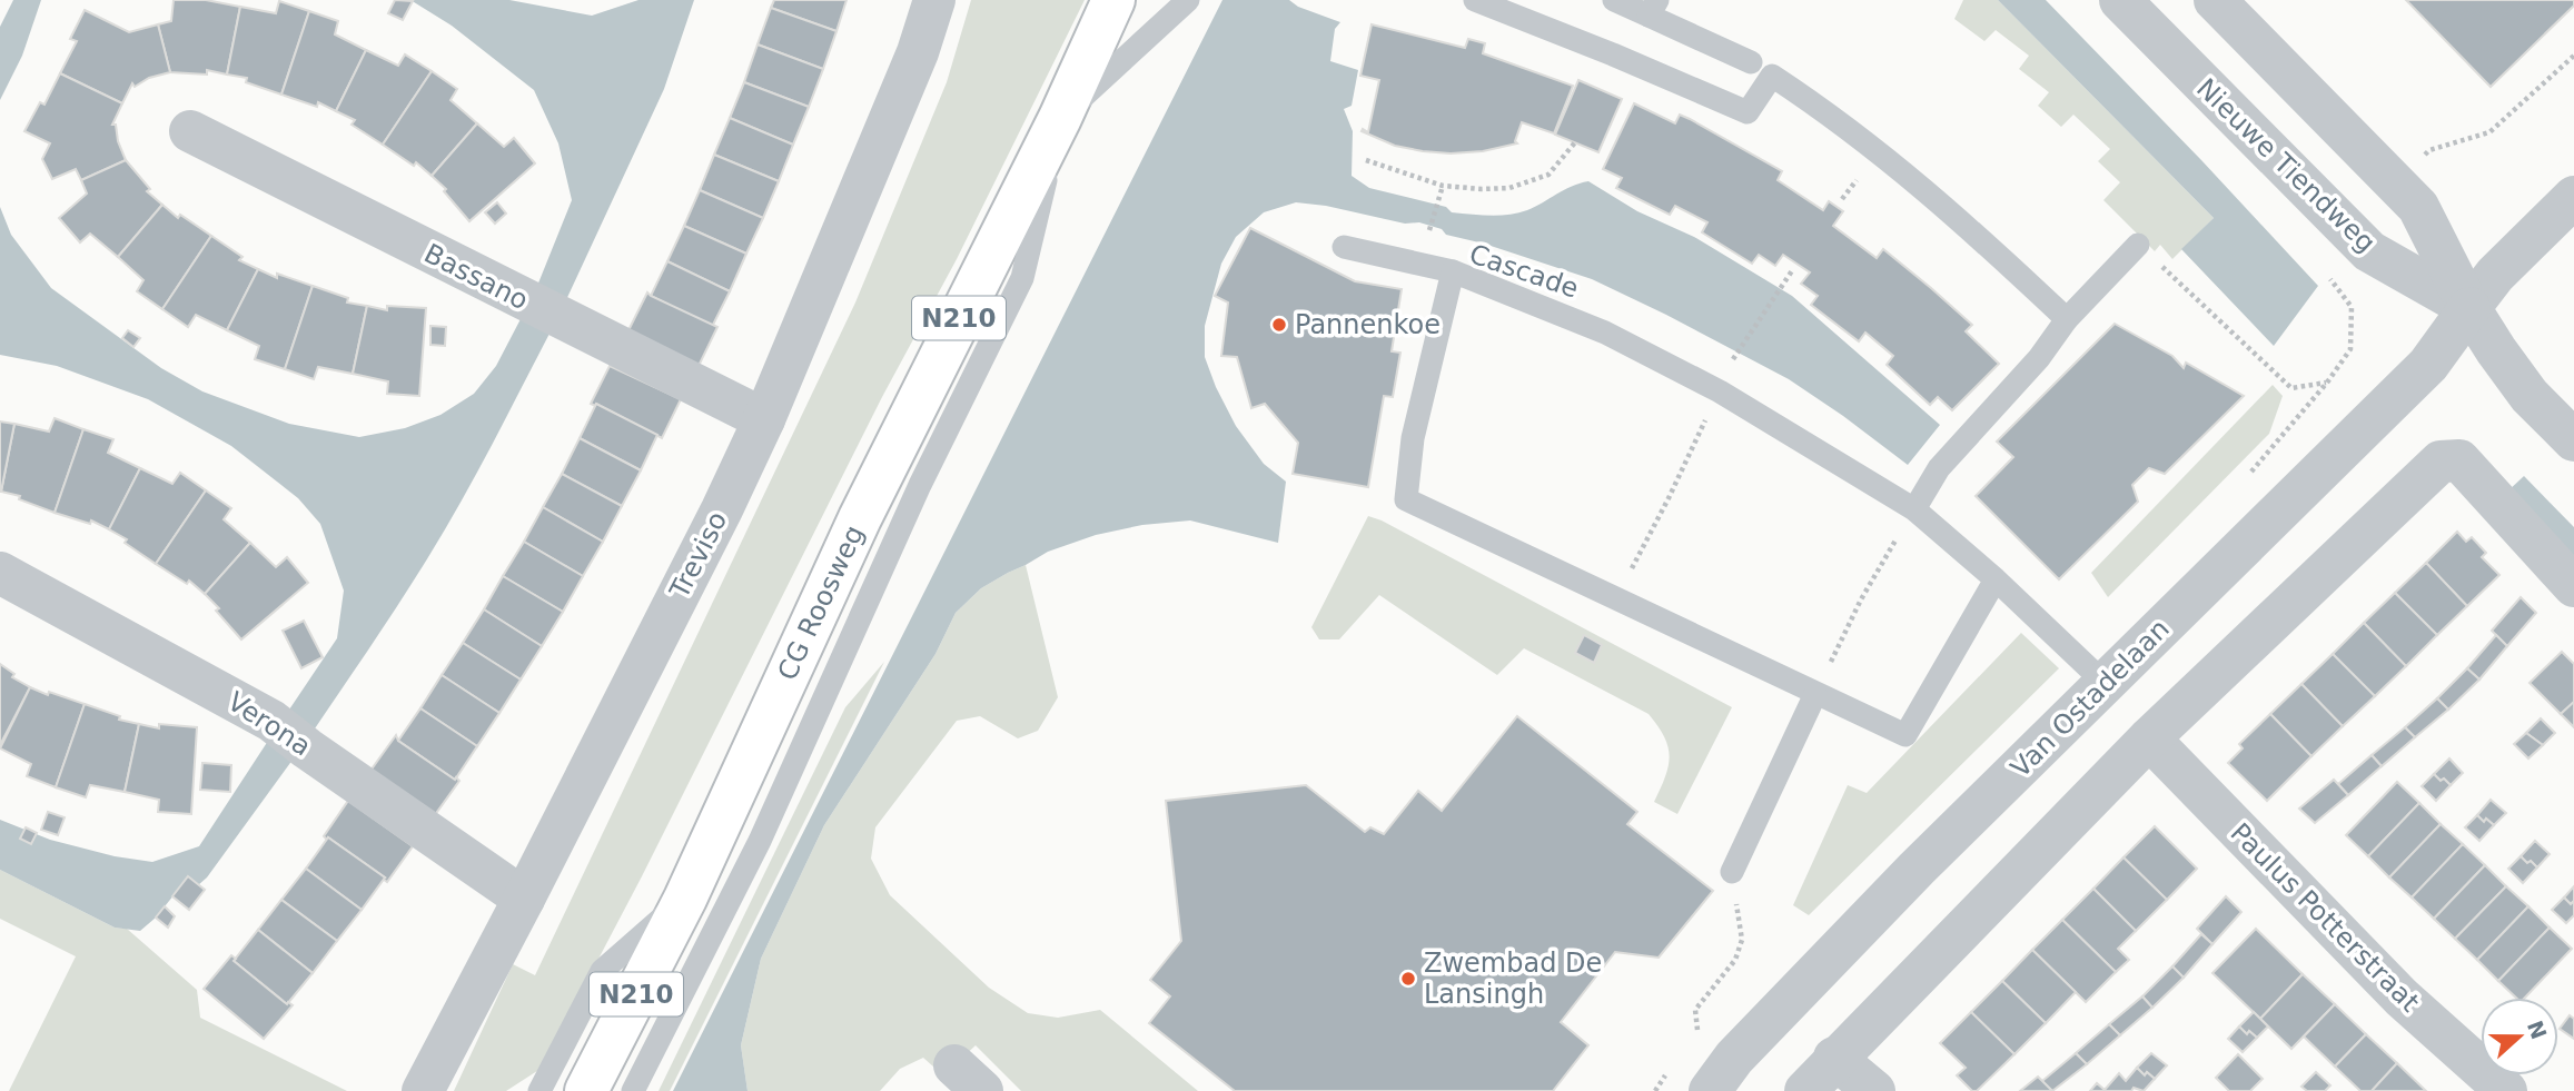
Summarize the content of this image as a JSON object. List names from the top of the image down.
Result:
{
  "streets": {
    "main road": ["N210", "CG Roosweg"],
    "street": [
      "Nieuwe Tiendweg",
      "Bassano",
      "Treviso",
      "Van Ostadelaan",
      "Verona",
      "Paulus Potterstraat"
    ],
    "lane": ["Cascade"]
  },
  "crossings": [
    ["Nieuwe Tiendweg", "Van Ostadelaan"],
    ["Cascade", "Van Ostadelaan"],
    ["Bassano", "Treviso"],
    ["Treviso", "Verona"]
  ],
  "places": ["Pannenkoe", "Zwembad De Lansingh"],
  "north": "right"
}
